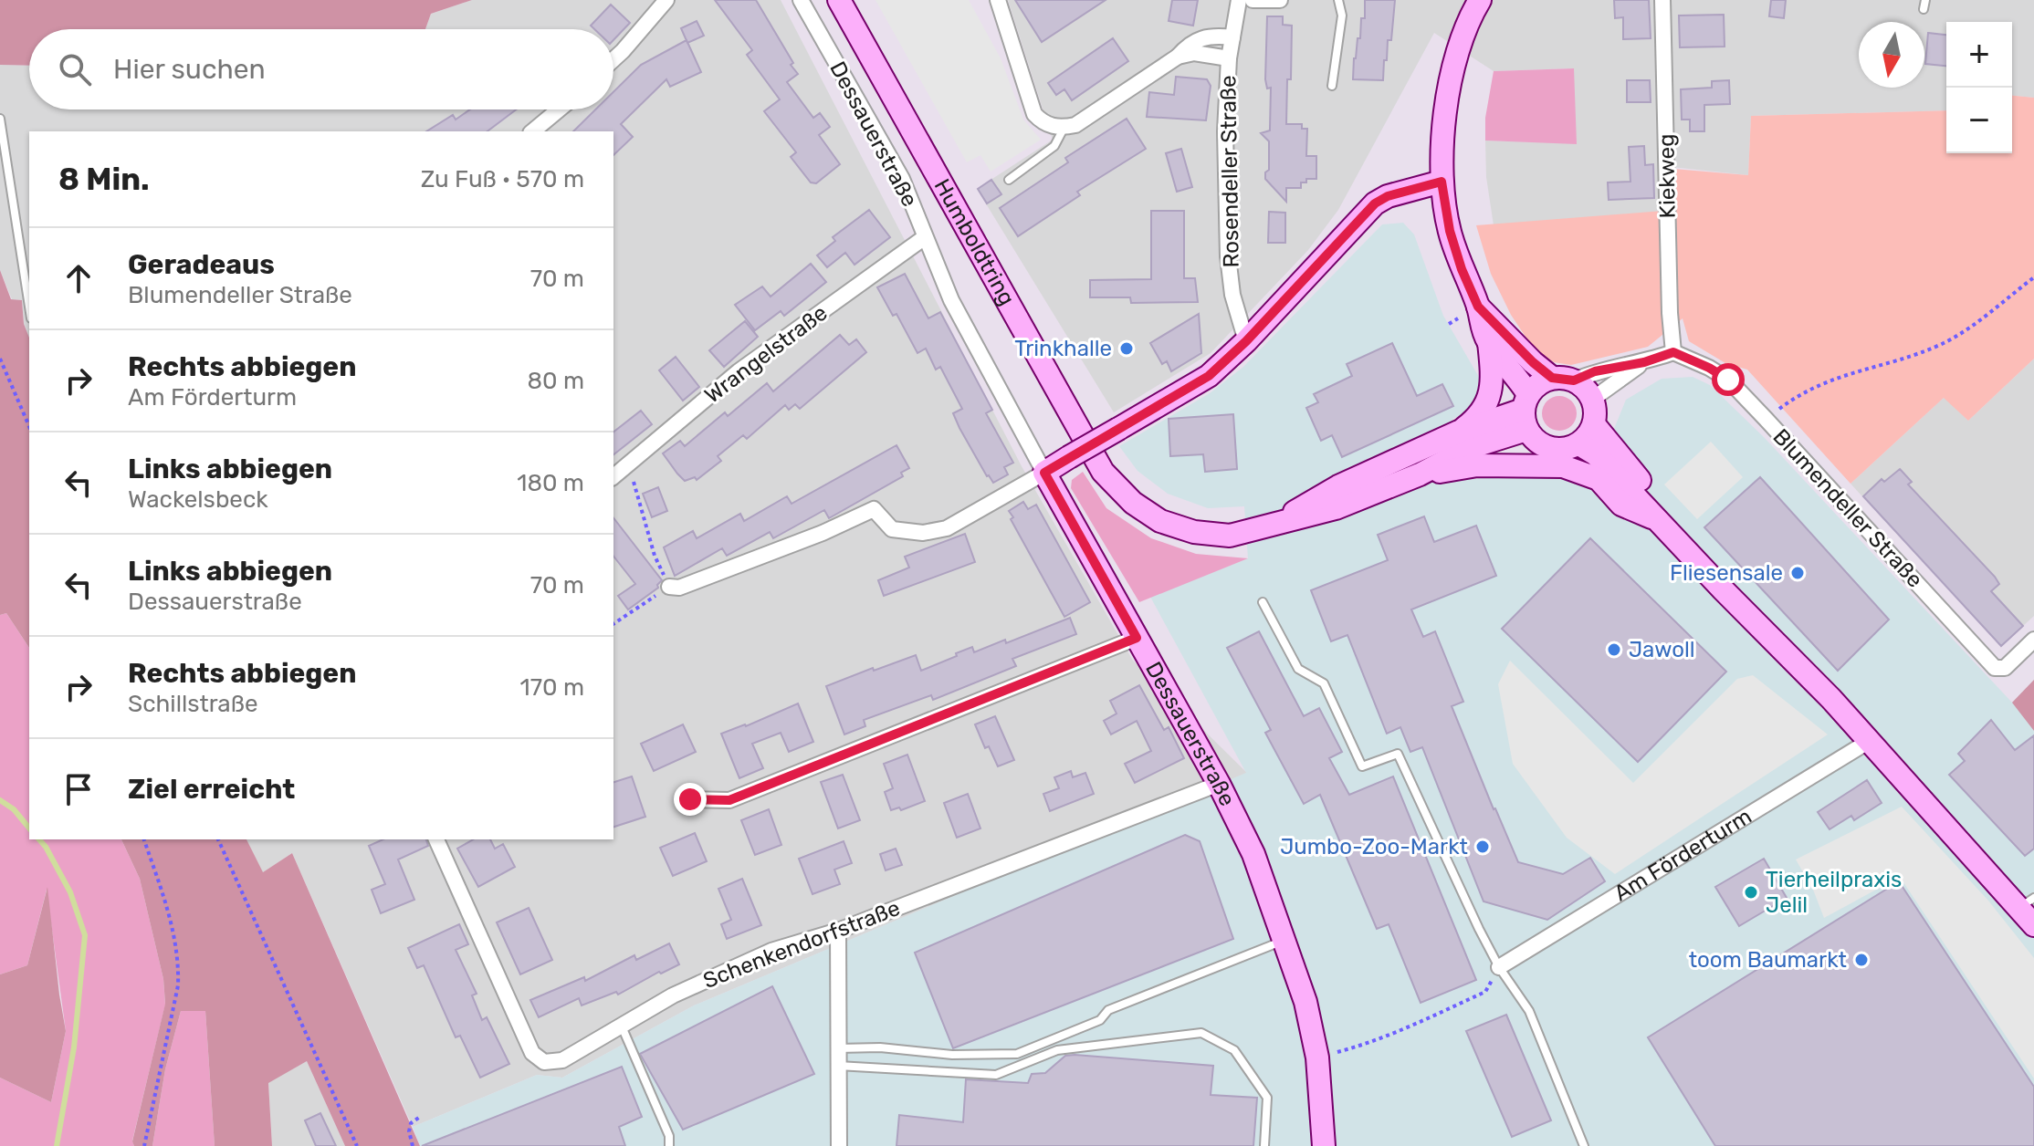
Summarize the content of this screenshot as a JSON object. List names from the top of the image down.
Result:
{
  "streets": {
    "street": [
      "Dessauerstraße",
      "Rosendeller Straße",
      "Kiekweg",
      "Humboldtring",
      "Wrangelstraße",
      "Blumendeller Straße",
      "Am Förderturm",
      "Schenkendorfstraße"
    ]
  },
  "crossings": [
    ["Dessauerstraße", "Wrangelstraße"],
    ["Dessauerstraße", "Schenkendorfstraße"],
    ["Kiekweg", "Blumendeller Straße"]
  ],
  "places": [
    "Trinkhalle",
    "Fliesensale",
    "Jawoll",
    "Jumbo-Zoo-Markt",
    "Tierheilpraxis Jelil",
    "toom Baumarkt"
  ],
  "north": "bottom",
  "page": {
    "map_buttons": ["+", "−"],
    "search": "Hier suchen",
    "heading": ["8 Min.", "Zu Fuß · 570 m"],
    "list": [
      ["Geradeaus", "Blumendeller Straße", "70 m"],
      ["Rechts abbiegen", "Am Förderturm", "80 m"],
      ["Links abbiegen", "Wackelsbeck", "180 m"],
      ["Links abbiegen", "Dessauerstraße", "70 m"],
      ["Rechts abbiegen", "Schillstraße", "170 m"],
      "Ziel erreicht"
    ]
  }
}
